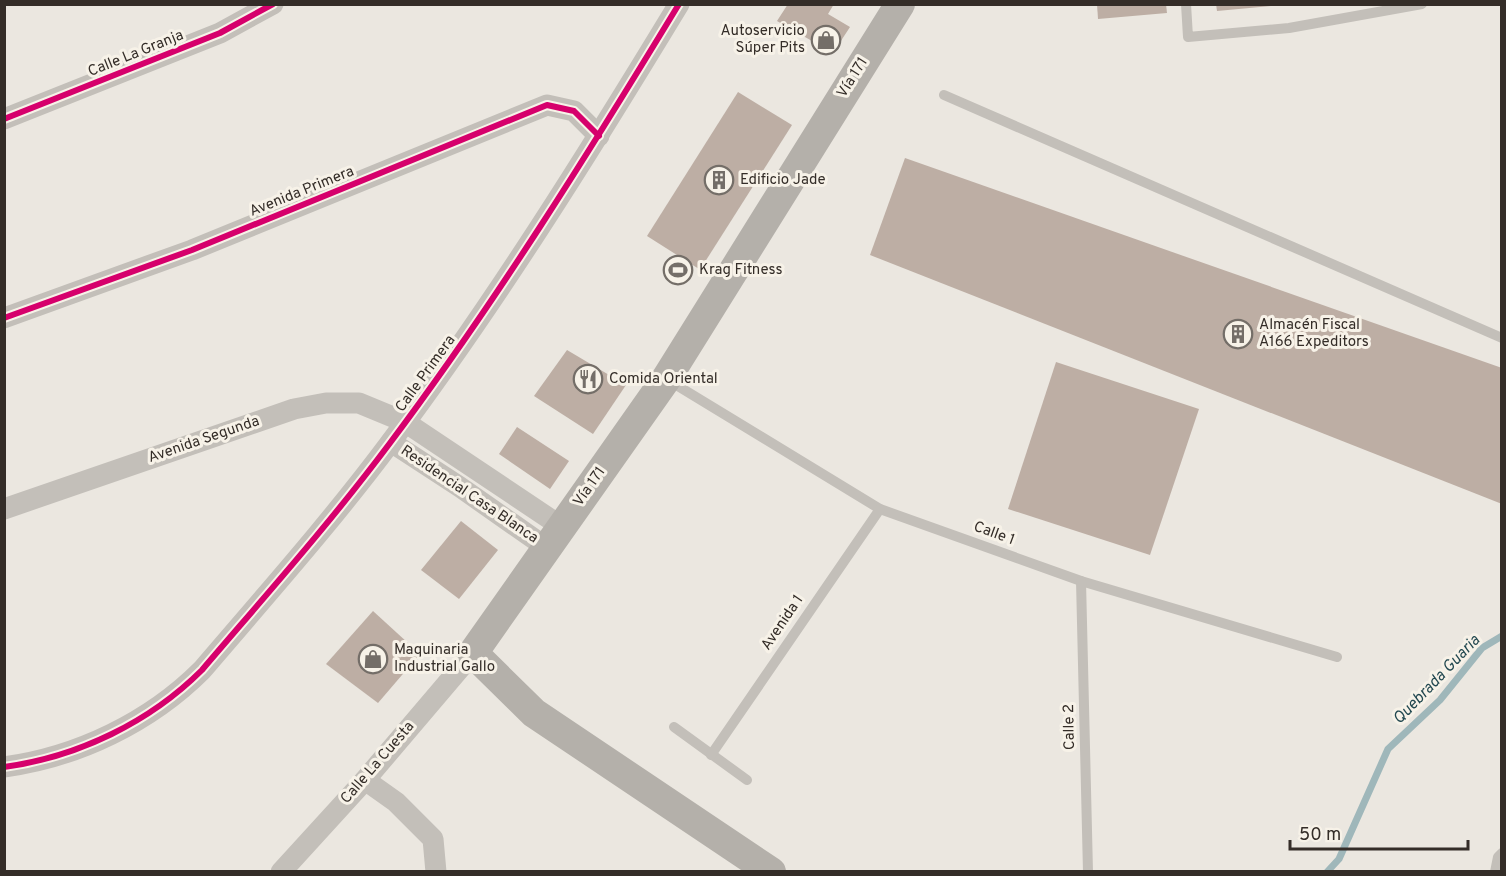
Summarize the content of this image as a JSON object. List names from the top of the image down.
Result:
{
  "streets": {
    "main road": ["Vía 171"],
    "street": [
      "Calle La Granja",
      "Avenida Primera",
      "Calle Primera",
      "Avenida Segunda",
      "Residencial Casa Blanca",
      "Calle La Cuesta"
    ],
    "lane": ["Calle 1", "Avenida 1", "Calle 2"]
  },
  "crossings": [
    ["Vía 171", "Residencial Casa Blanca"],
    ["Vía 171", "Calle 1"],
    ["Vía 171", "Calle La Cuesta"],
    ["Avenida Primera", "Calle Primera"],
    ["Calle Primera", "Avenida Segunda"],
    ["Calle Primera", "Residencial Casa Blanca"],
    ["Avenida Segunda", "Residencial Casa Blanca"],
    ["Calle 1", "Avenida 1"],
    ["Calle 1", "Calle 2"]
  ],
  "water": ["Quebrada Guaria"],
  "places": {
    "shop": ["Autoservicio Súper Pits", "Maquinaria Industrial Gallo"],
    "building": ["Edificio Jade", "Almacén Fiscal A166 Expeditors"],
    "sports": ["Krag Fitness"],
    "restaurant": ["Comida Oriental"]
  },
  "scale_bar": "50 m"
}
